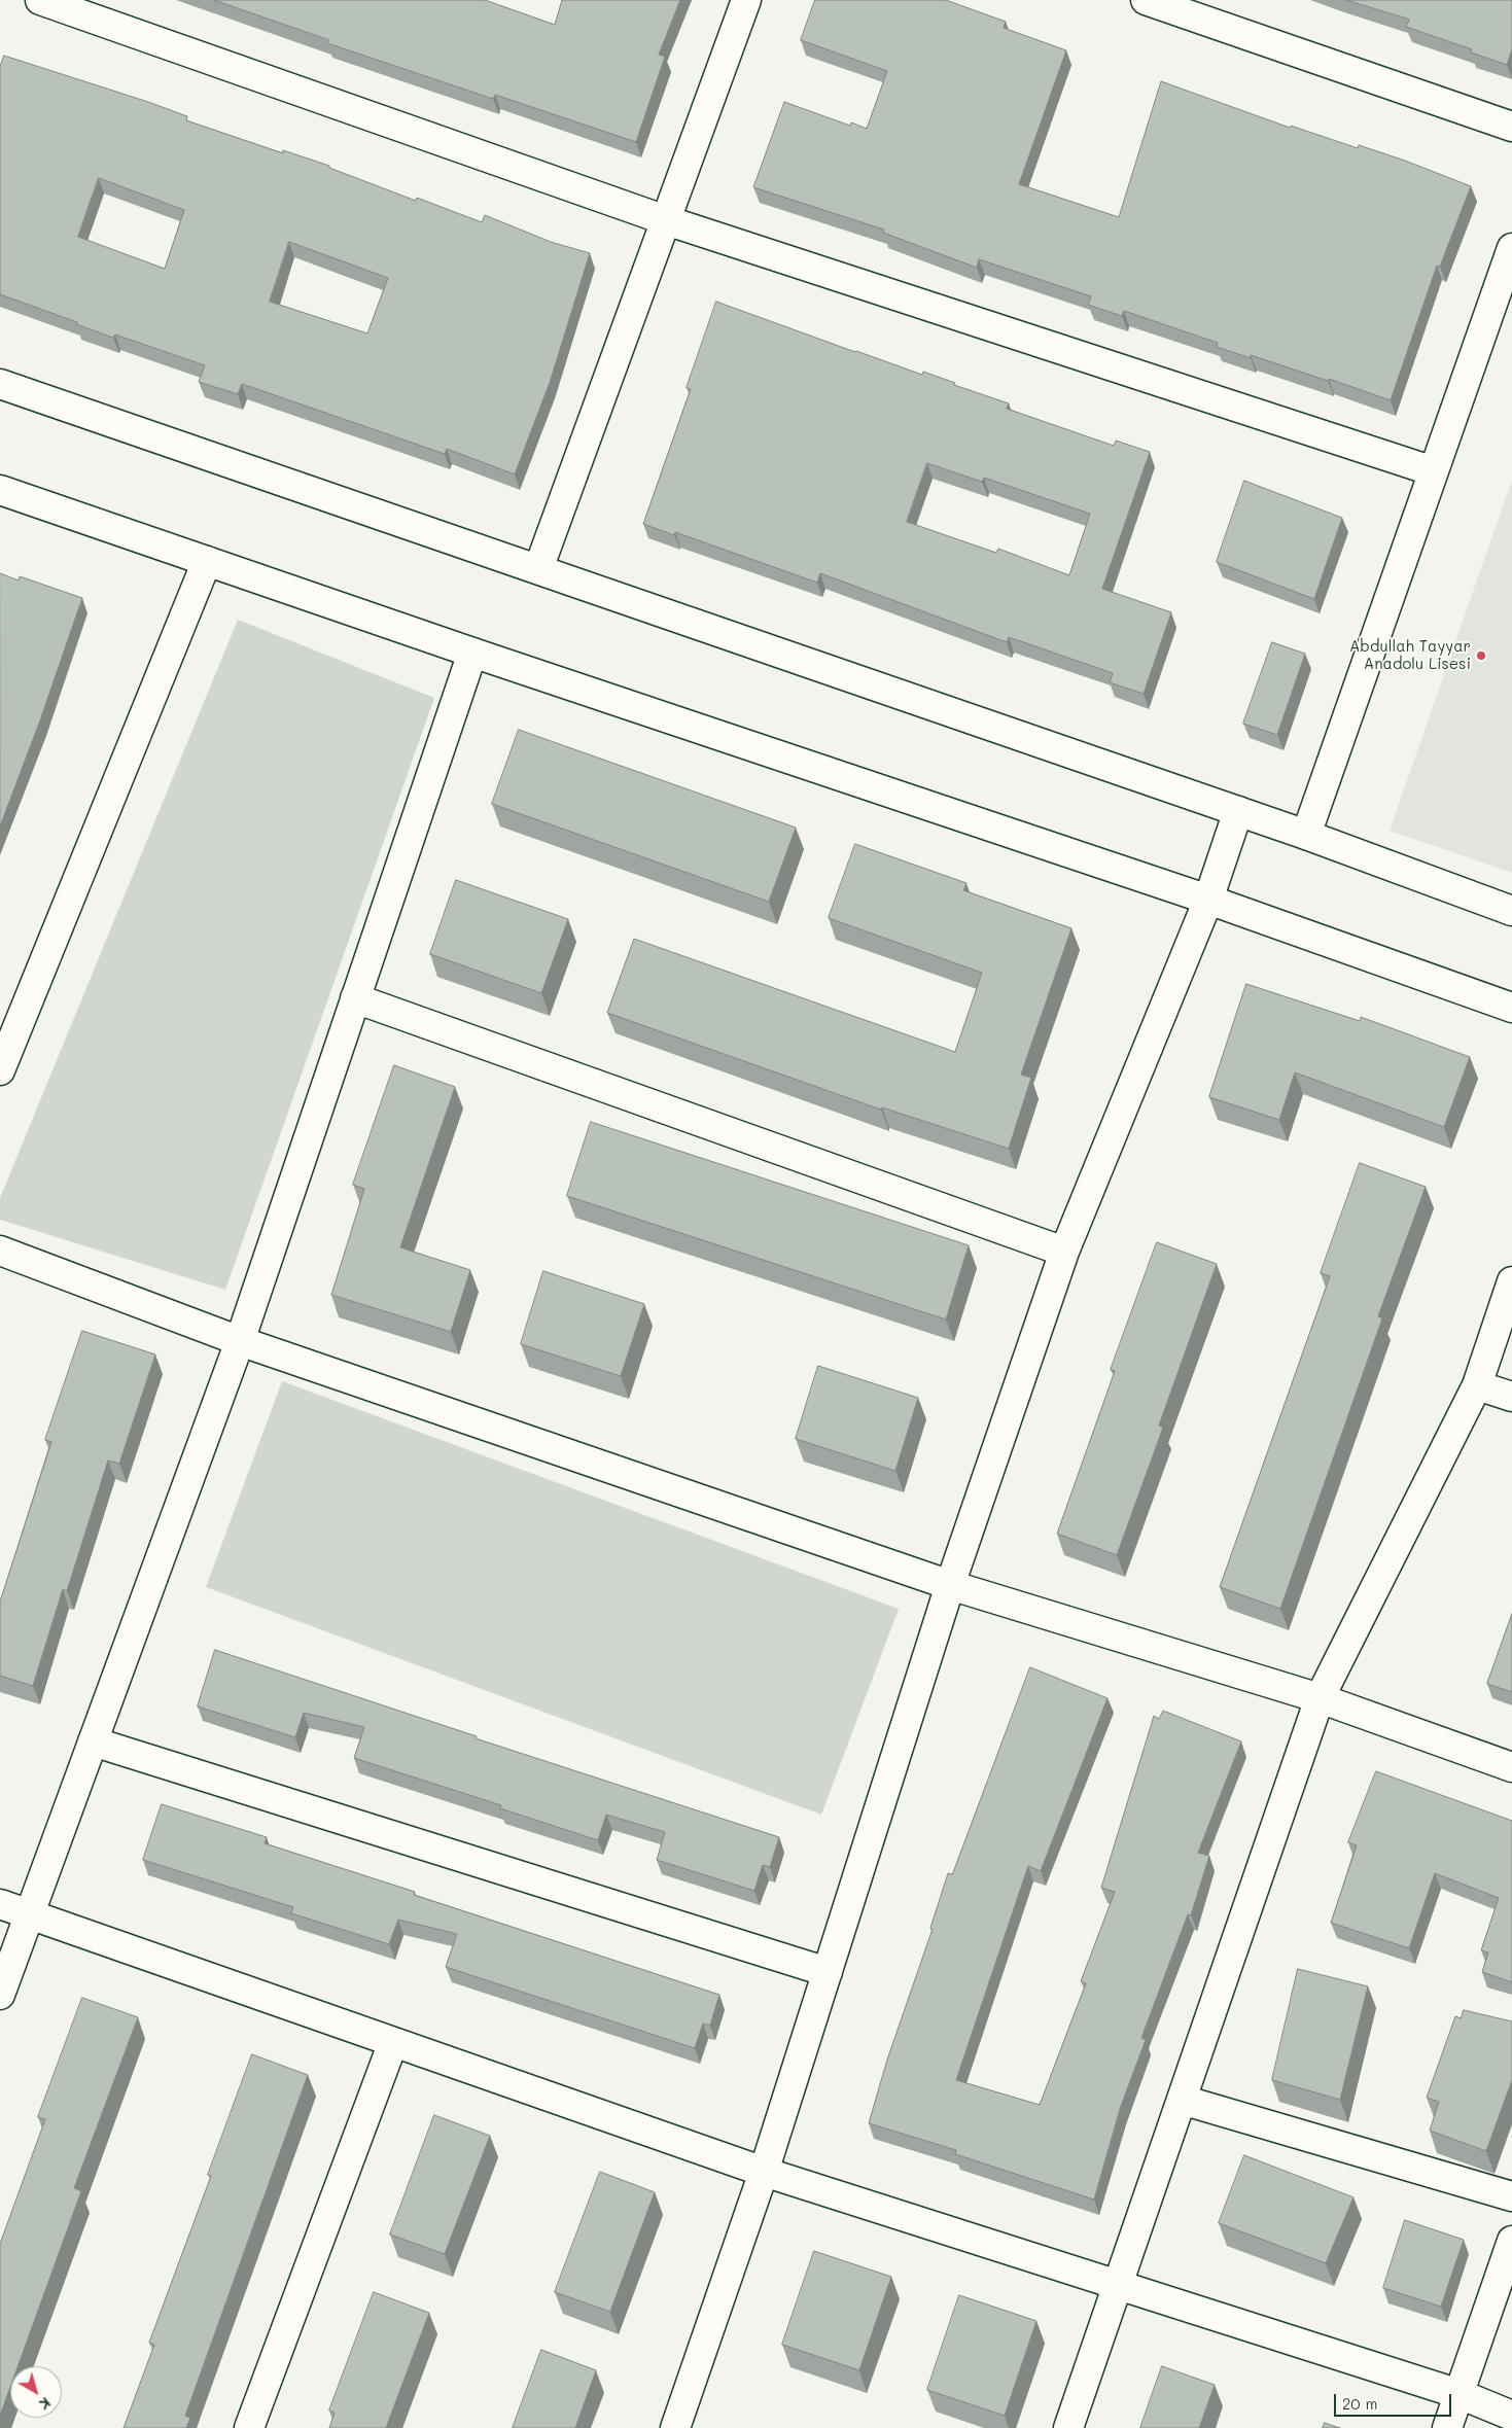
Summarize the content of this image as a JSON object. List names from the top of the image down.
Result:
{
  "places": ["Abdullah Tayyar Anadolu Lisesi"],
  "scale_bar": "20 m",
  "north": "bottom right"
}
